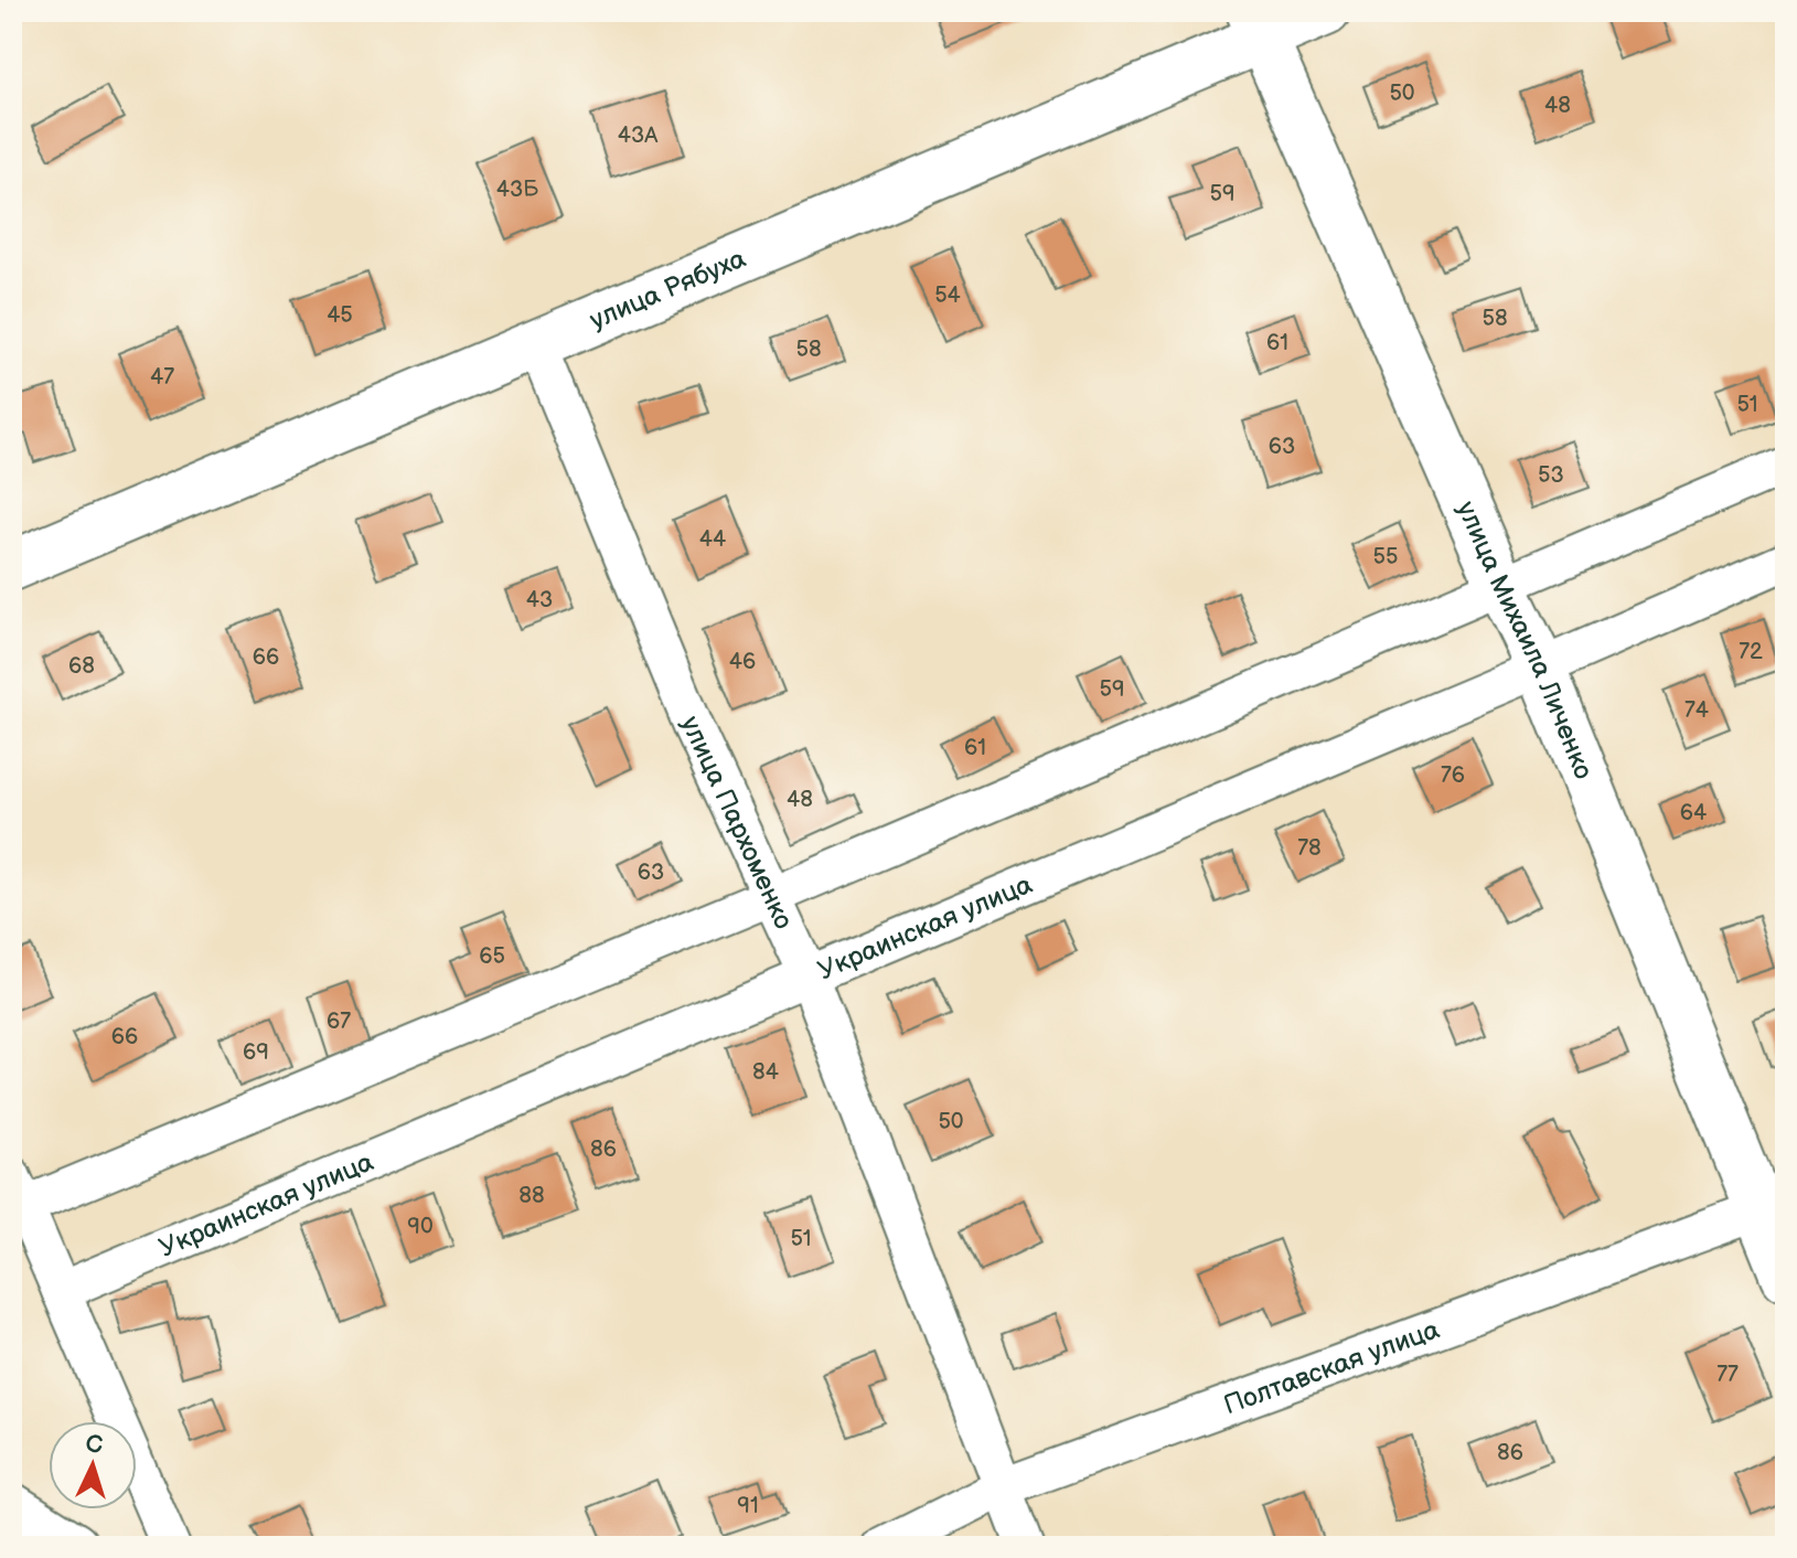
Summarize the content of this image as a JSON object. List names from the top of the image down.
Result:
{
  "streets": {
    "main road": ["улица Рябуха", "улица Михаила Личенко"],
    "street": ["улица Пархоменко", "Украинская улица", "Полтавская улица"]
  },
  "crossings": [
    ["улица Рябуха", "улица Михаила Личенко"],
    ["улица Рябуха", "улица Пархоменко"],
    ["улица Михаила Личенко", "Украинская улица"],
    ["улица Михаила Личенко", "Полтавская улица"],
    ["улица Пархоменко", "Украинская улица"],
    ["улица Пархоменко", "Полтавская улица"]
  ],
  "house_numbers": [
    "50",
    "48",
    "43А",
    "43Б",
    "59",
    "54",
    "45",
    "58",
    "61",
    "58",
    "47",
    "51",
    "63",
    "53",
    "44",
    "55",
    "43",
    "72",
    "66",
    "46",
    "68",
    "59",
    "74",
    "61",
    "76",
    "48",
    "64",
    "78",
    "63",
    "65",
    "67",
    "66",
    "69",
    "84",
    "50",
    "86",
    "88",
    "90",
    "51",
    "77",
    "86",
    "91"
  ],
  "north": "top"
}
